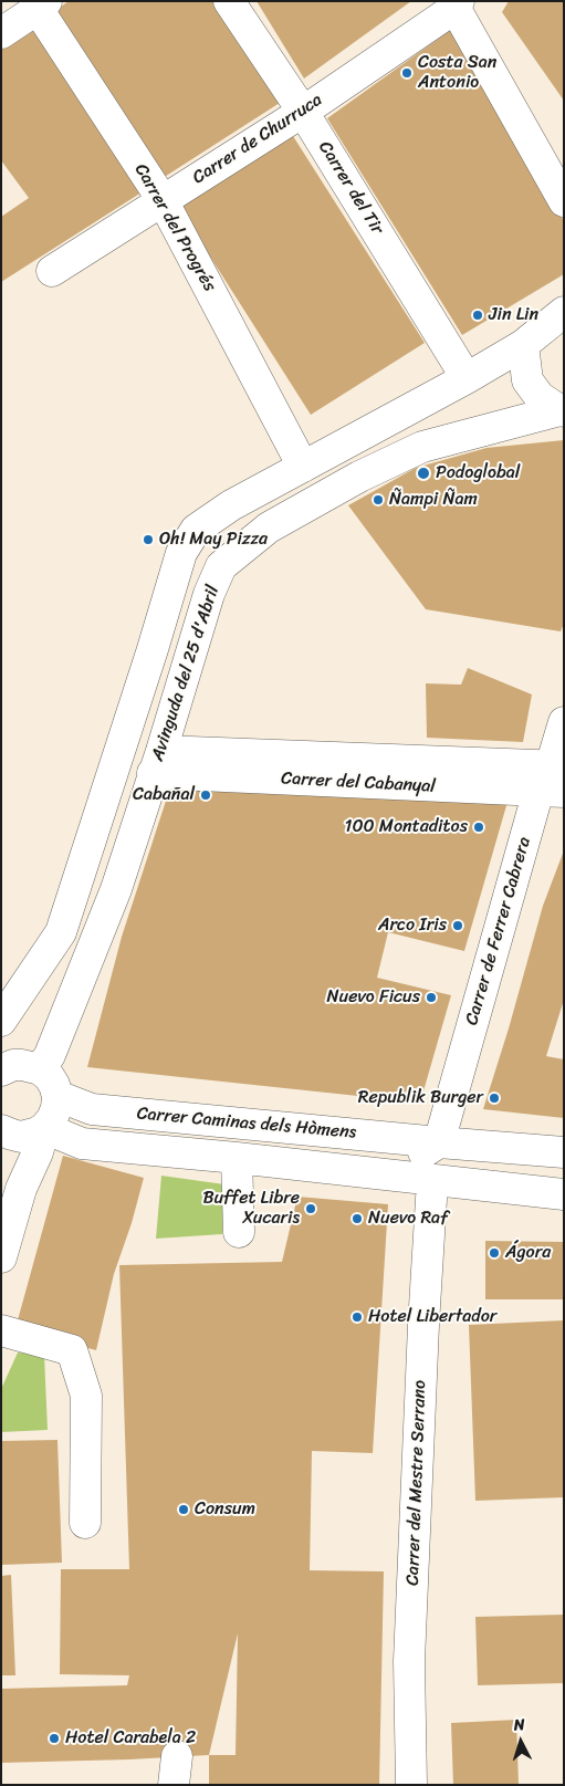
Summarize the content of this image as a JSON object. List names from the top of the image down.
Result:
{
  "streets": {
    "street": [
      "Carrer de Churruca",
      "Carrer del Tir",
      "Carrer del Progrés",
      "Avinguda del 25 d'Abril",
      "Carrer del Cabanyal",
      "Carrer de Ferrer Cabrera",
      "Carrer Caminas dels Hòmens",
      "Carrer del Mestre Serrano"
    ]
  },
  "crossings": [
    ["Carrer de Churruca", "Carrer del Tir"],
    ["Carrer de Churruca", "Carrer del Progrés"],
    ["Avinguda del 25 d'Abril", "Carrer del Cabanyal"],
    ["Carrer del Cabanyal", "Carrer de Ferrer Cabrera"],
    ["Carrer de Ferrer Cabrera", "Carrer Caminas dels Hòmens"],
    ["Carrer Caminas dels Hòmens", "Carrer del Mestre Serrano"]
  ],
  "places": [
    "Costa San Antonio",
    "Jin Lin",
    "Podoglobal",
    "Ñampi Ñam",
    "Oh! May Pizza",
    "Cabañal",
    "100 Montaditos",
    "Arco Iris",
    "Nuevo Ficus",
    "Republik Burger",
    "Buffet Libre Xucaris",
    "Nuevo Raf",
    "Ágora",
    "Hotel Libertador",
    "Consum",
    "Hotel Carabela 2"
  ],
  "north": "top"
}
